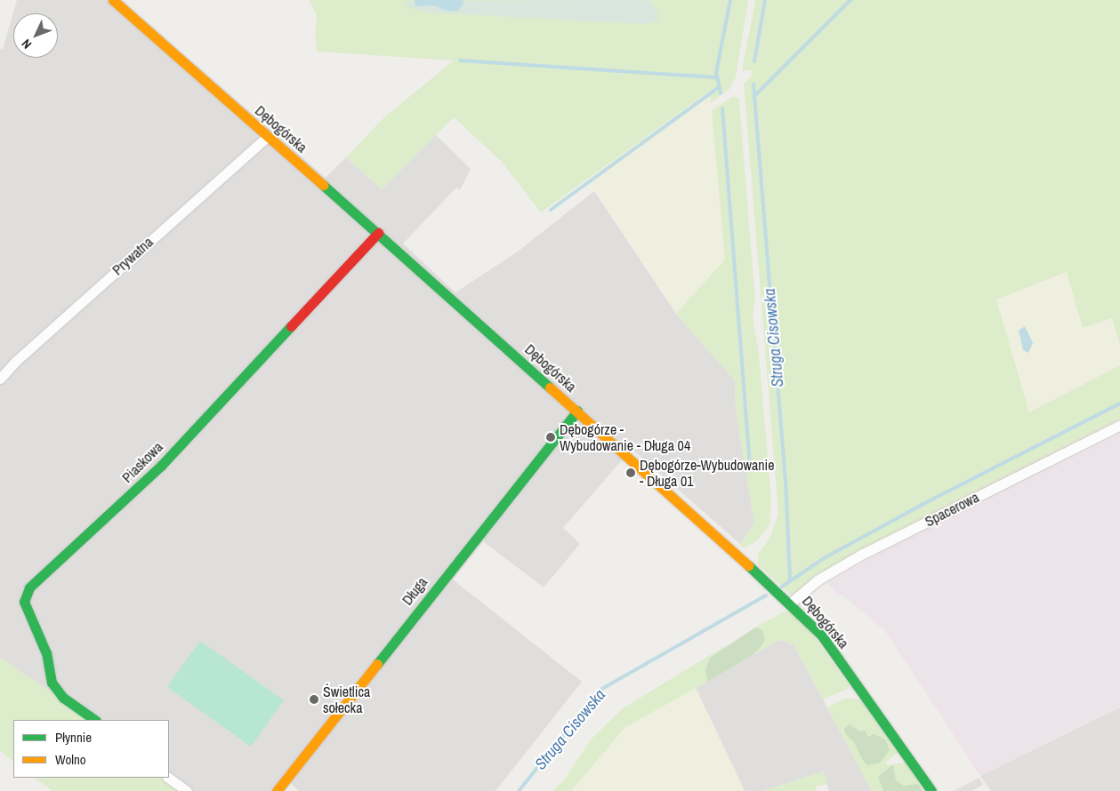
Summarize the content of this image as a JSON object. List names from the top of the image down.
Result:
{
  "streets": {
    "street": [
      "Dębogórska",
      "Prywatna",
      "Piaskowa",
      "Spacerowa",
      "Długa"
    ]
  },
  "crossings": [
    ["Dębogórska", "Prywatna"],
    ["Dębogórska", "Piaskowa"],
    ["Dębogórska", "Spacerowa"],
    ["Dębogórska", "Długa"]
  ],
  "water": ["Struga Cisowska"],
  "places": ["Dębogórze - Wybudowanie - Długa 04", "Dębogórze-Wybudowanie - Długa 01", "Świetlica sołecka"],
  "legend": ["Płynnie", "Wolno"],
  "north": "bottom left"
}
